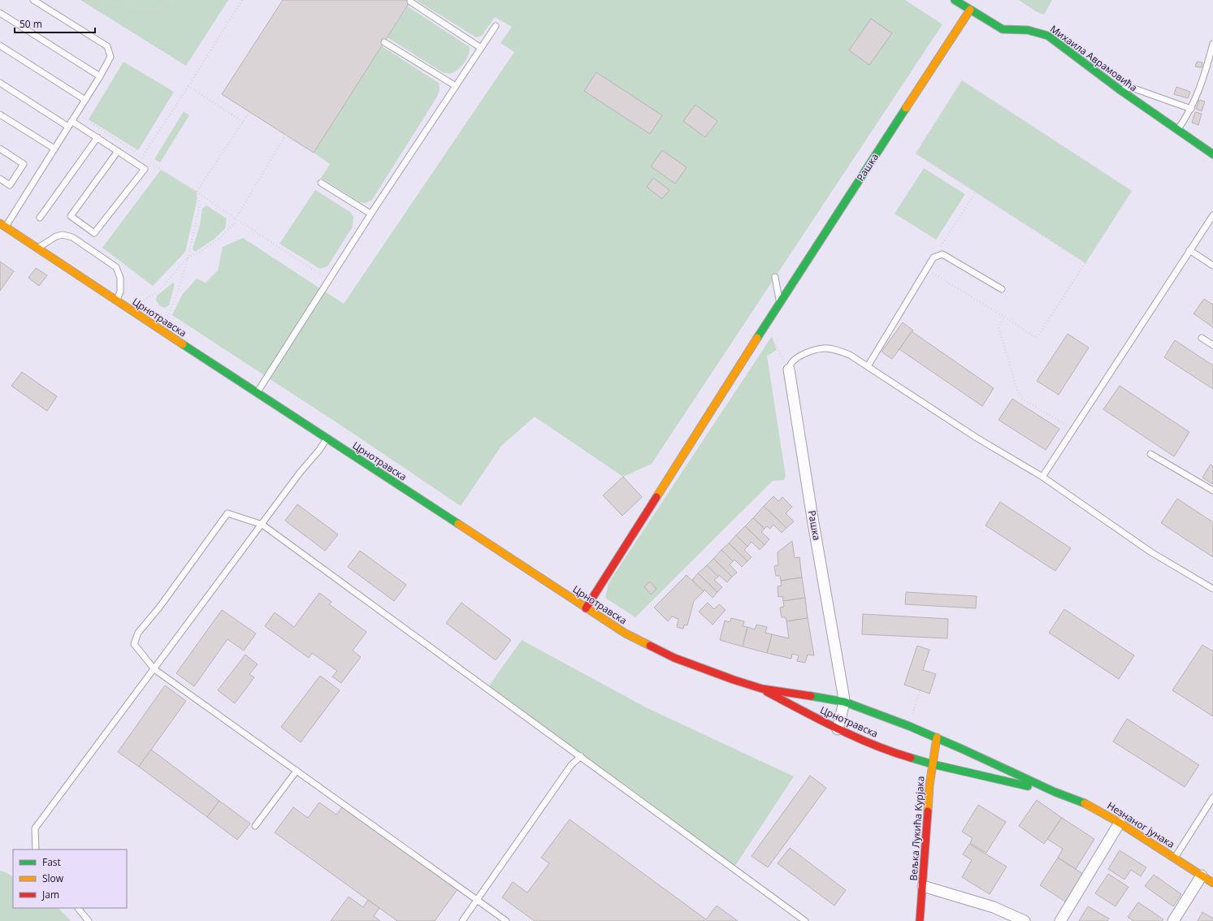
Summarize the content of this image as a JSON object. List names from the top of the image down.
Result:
{
  "streets": {
    "main road": [
      "Михаила Аврамовића",
      "Рашка",
      "Црнотравска",
      "Незнаног јунака",
      "Вељка Лукића Курјака"
    ]
  },
  "crossings": [
    ["Михаила Аврамовића", "Рашка"],
    ["Рашка", "Црнотравска"],
    ["Црнотравска", "Незнаног јунака"],
    ["Црнотравска", "Вељка Лукића Курјака"],
    ["Незнаног јунака", "Вељка Лукића Курјака"]
  ],
  "legend": ["Fast", "Slow", "Jam"],
  "scale_bar": "50 m"
}
